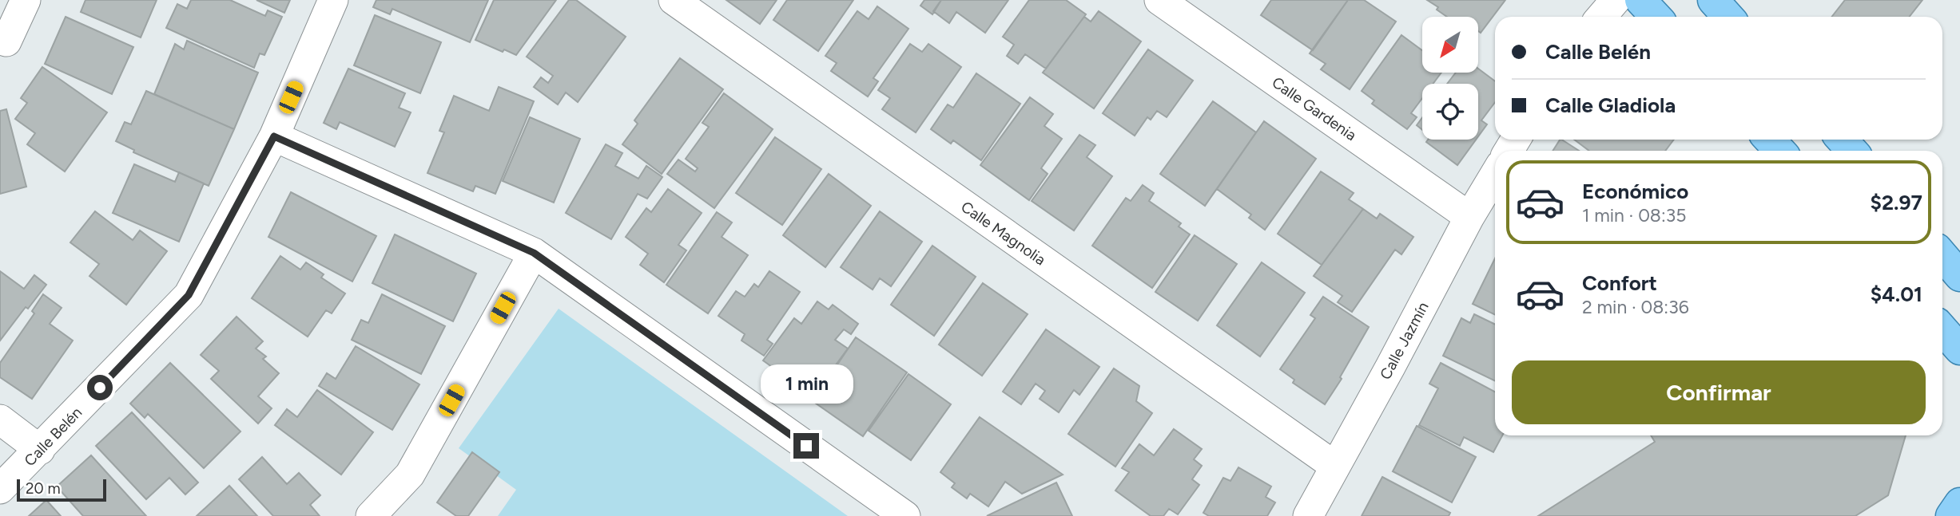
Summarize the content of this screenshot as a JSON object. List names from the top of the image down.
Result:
{
  "streets": {
    "street": [
      "Calle Gardenia",
      "Calle Magnolia",
      "Calle Jazmín",
      "Calle Belén"
    ]
  },
  "crossings": [
    ["Calle Gardenia", "Calle Jazmín"],
    ["Calle Magnolia", "Calle Jazmín"]
  ],
  "scale_bar": "20 m",
  "north": "bottom left",
  "page": {
    "banner": ["Calle Belén", "Calle Gladiola"],
    "list": [
      {
        "name": "Económico",
        "note": "1 min · 08:35",
        "value": "$2.97"
      },
      {
        "name": "Confort",
        "note": "2 min · 08:36",
        "value": "$4.01"
      }
    ],
    "buttons": "Confirmar",
    "bubble": "1 min",
    "scale": "20 m"
  }
}
